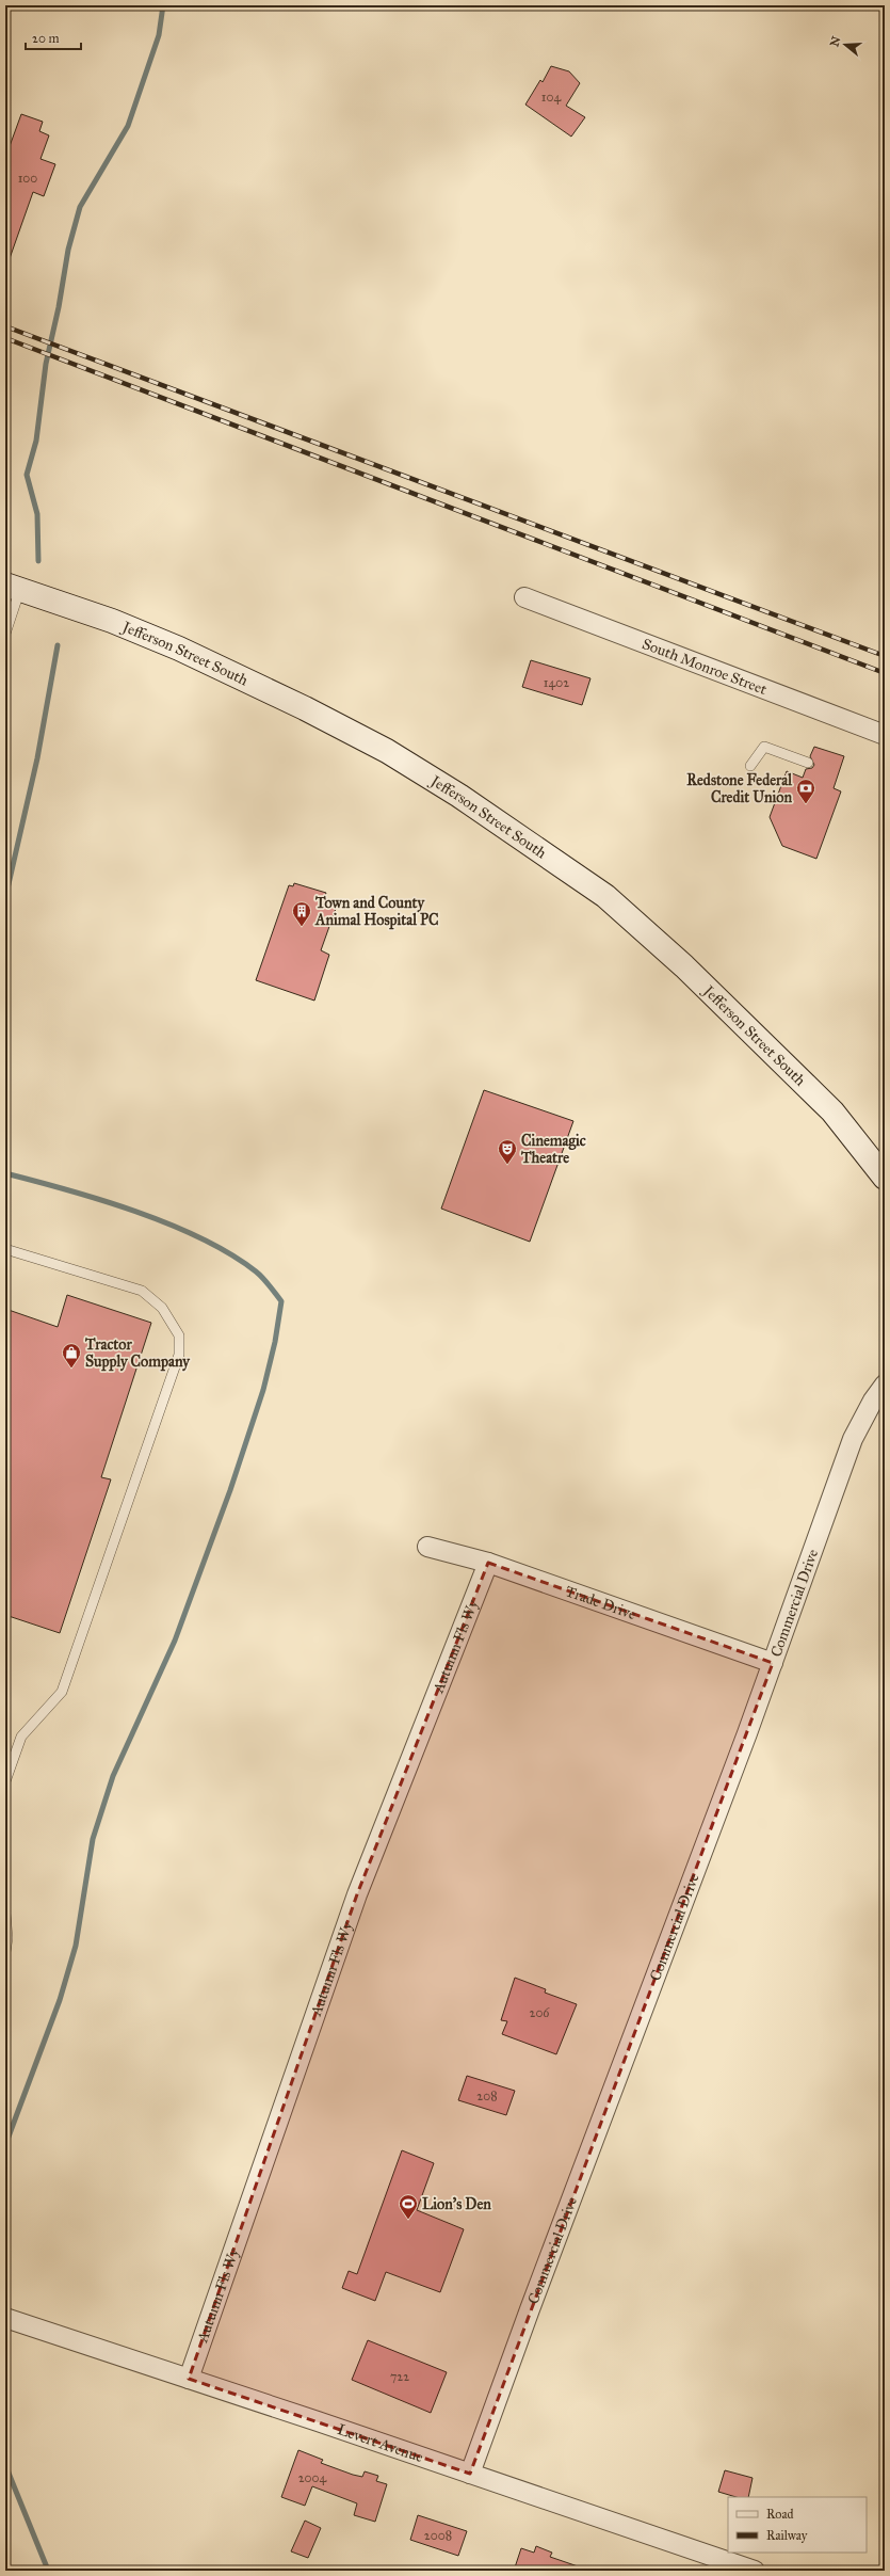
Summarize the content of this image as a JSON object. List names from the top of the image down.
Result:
{
  "streets": {
    "street": [
      "Jefferson Street South",
      "South Monroe Street",
      "Trade Drive",
      "Commercial Drive",
      "Autumn Fls Wy",
      "Levert Avenue"
    ]
  },
  "crossings": [
    ["Trade Drive", "Commercial Drive"],
    ["Trade Drive", "Autumn Fls Wy"],
    ["Commercial Drive", "Levert Avenue"],
    ["Autumn Fls Wy", "Levert Avenue"]
  ],
  "places": {
    "bank": ["Redstone Federal Credit Union"],
    "building": ["Town and County Animal Hospital PC"],
    "theatre": ["Cinemagic Theatre"],
    "shop": ["Tractor Supply Company"],
    "sports": ["Lion's Den"]
  },
  "house_numbers": [
    "104",
    "100",
    "1402",
    "206",
    "208",
    "722",
    "2004",
    "2008"
  ],
  "legend": ["Road", "Railway"],
  "scale_bar": "20 m",
  "north": "left"
}
